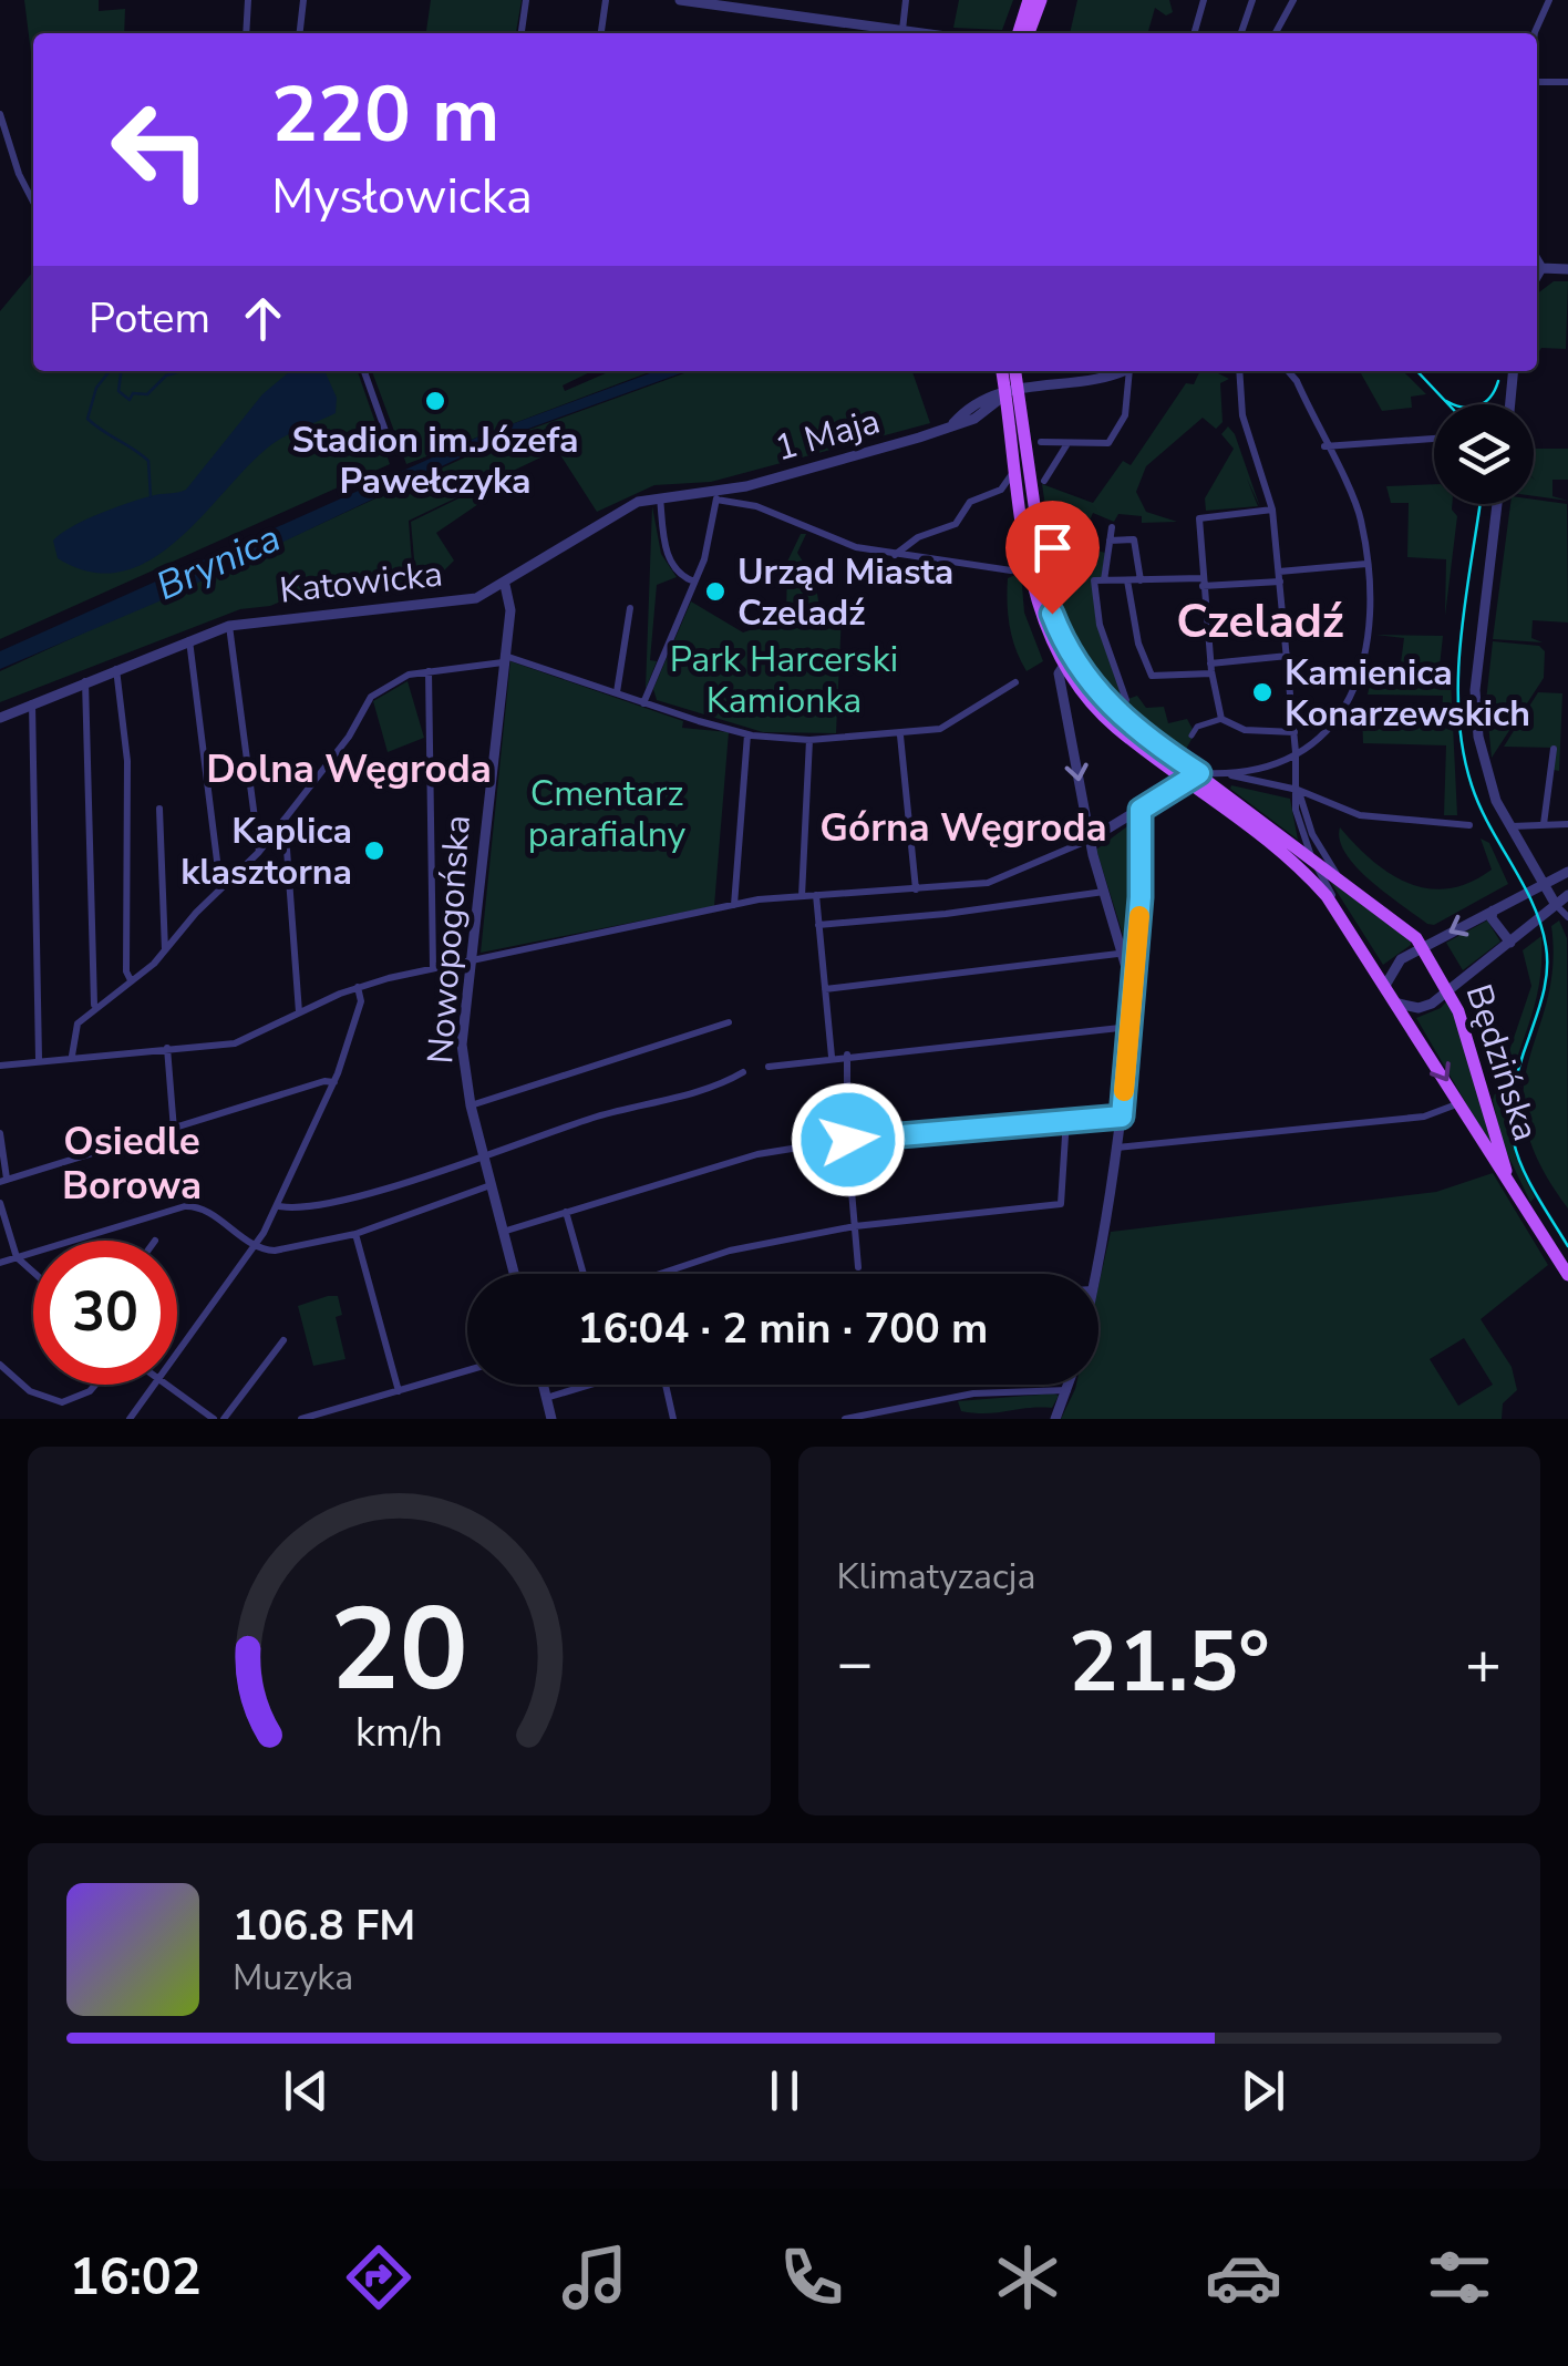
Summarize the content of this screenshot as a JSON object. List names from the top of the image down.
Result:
{
  "streets": {
    "main road": ["Będzińska"],
    "street": ["1 Maja", "Katowicka", "Nowopogońska"]
  },
  "crossings": [
    ["1 Maja", "Katowicka"],
    ["Katowicka", "Nowopogońska"]
  ],
  "districts": [
    "Czeladź",
    "Dolna Węgroda",
    "Górna Węgroda",
    "Osiedle Borowa"
  ],
  "water": ["Brynica"],
  "parks": ["Park Harcerski Kamionka", "Cmentarz parafialny"],
  "places": [
    "Stadion im.Józefa Pawełczyka",
    "Urząd Miasta Czeladź",
    "Kamienica Konarzewskich",
    "Kaplica klasztorna"
  ],
  "page": {
    "turn": ["220 m", "Mysłowicka"],
    "then": "Potem",
    "limit": "30",
    "trip": "16:04 · 2 min · 700 m",
    "tile": "Klimatyzacja",
    "heat": ["−", "21.5°", "+"],
    "song": ["106.8 FM", "Muzyka"],
    "tabs": "16:02",
    "gauge": ["20", "km/h"]
  }
}
